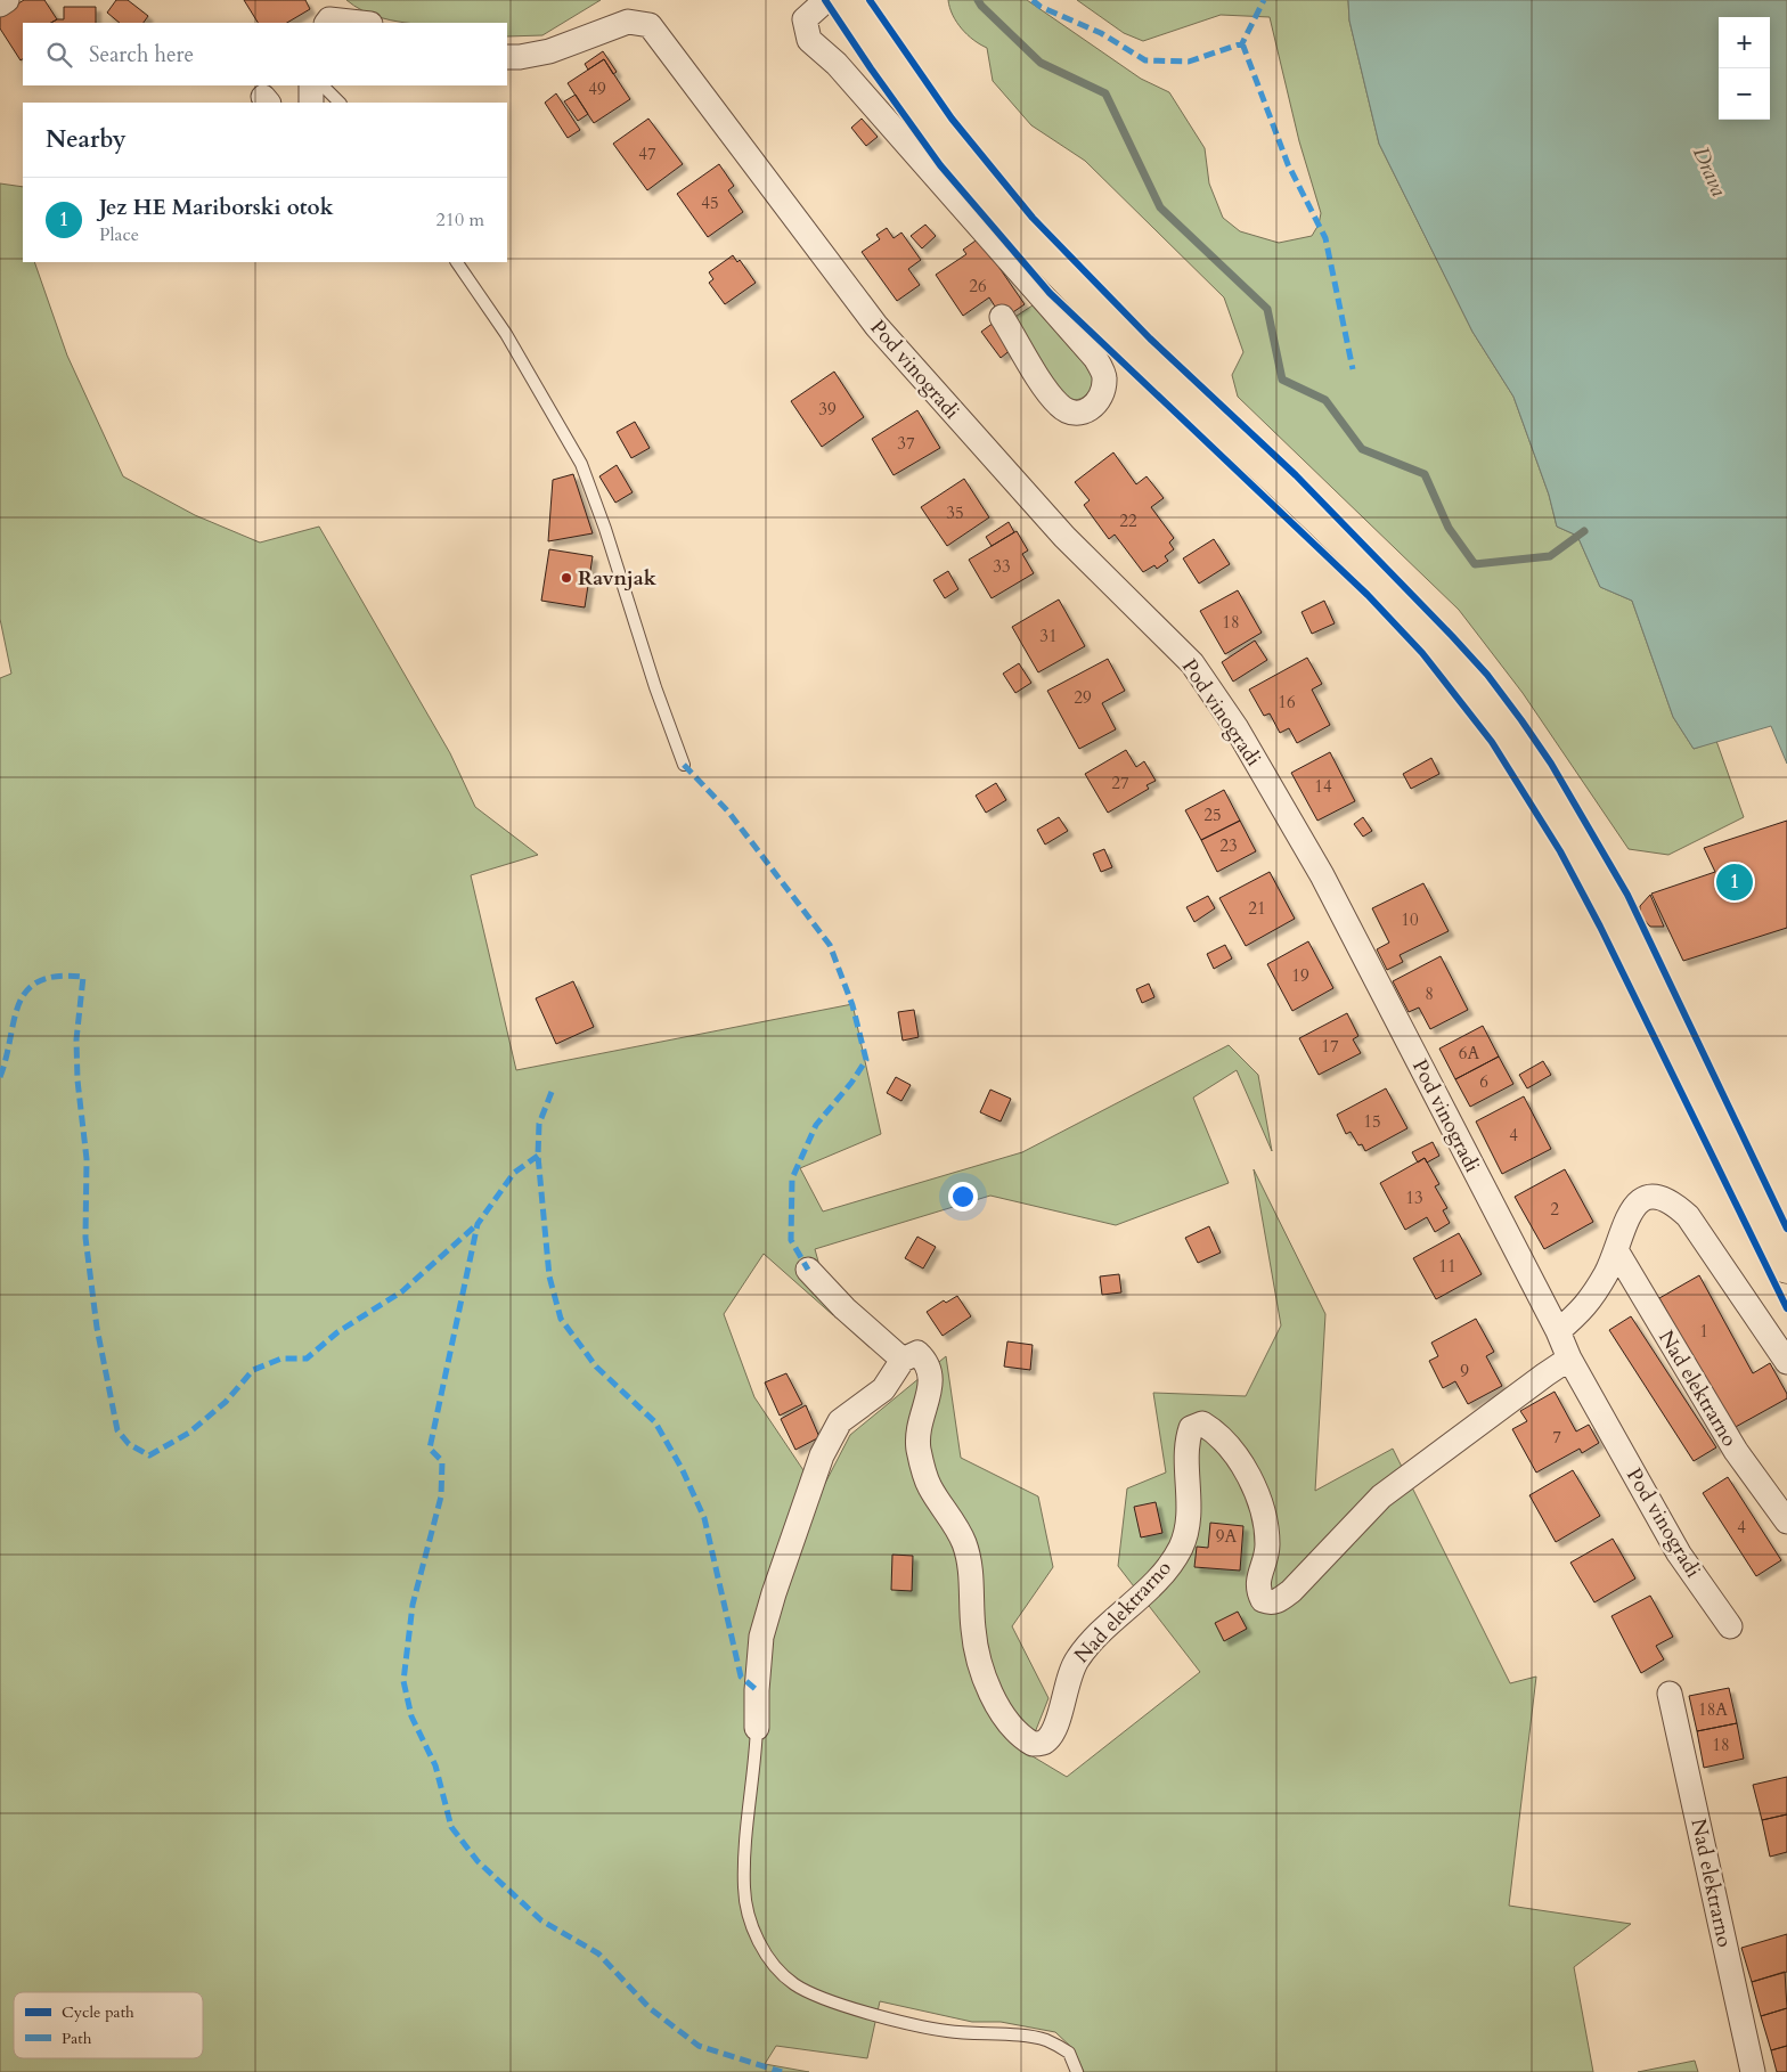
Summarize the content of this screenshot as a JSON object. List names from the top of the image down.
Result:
{
  "streets": {
    "street": ["Pod vinogradi", "Nad elektrarno"]
  },
  "crossings": [
    ["Pod vinogradi", "Nad elektrarno"]
  ],
  "water": ["Drava"],
  "places": ["Ravnjak"],
  "house_numbers": [
    "49",
    "47",
    "45",
    "26",
    "39",
    "37",
    "35",
    "22",
    "33",
    "18",
    "31",
    "29",
    "16",
    "27",
    "14",
    "25",
    "23",
    "21",
    "10",
    "19",
    "8",
    "17",
    "6A",
    "6",
    "15",
    "4",
    "13",
    "2",
    "11",
    "1",
    "9",
    "7",
    "4",
    "9A",
    "18A",
    "18"
  ],
  "legend": ["Cycle path", "Path"],
  "page": {
    "map_buttons": ["+", "−"],
    "search": "Search here",
    "heading": "Nearby",
    "list": [
      {
        "mark": "1",
        "name": "Jez HE Mariborski otok",
        "note": "Place",
        "value": "210 m"
      }
    ],
    "pins": "1"
  }
}
